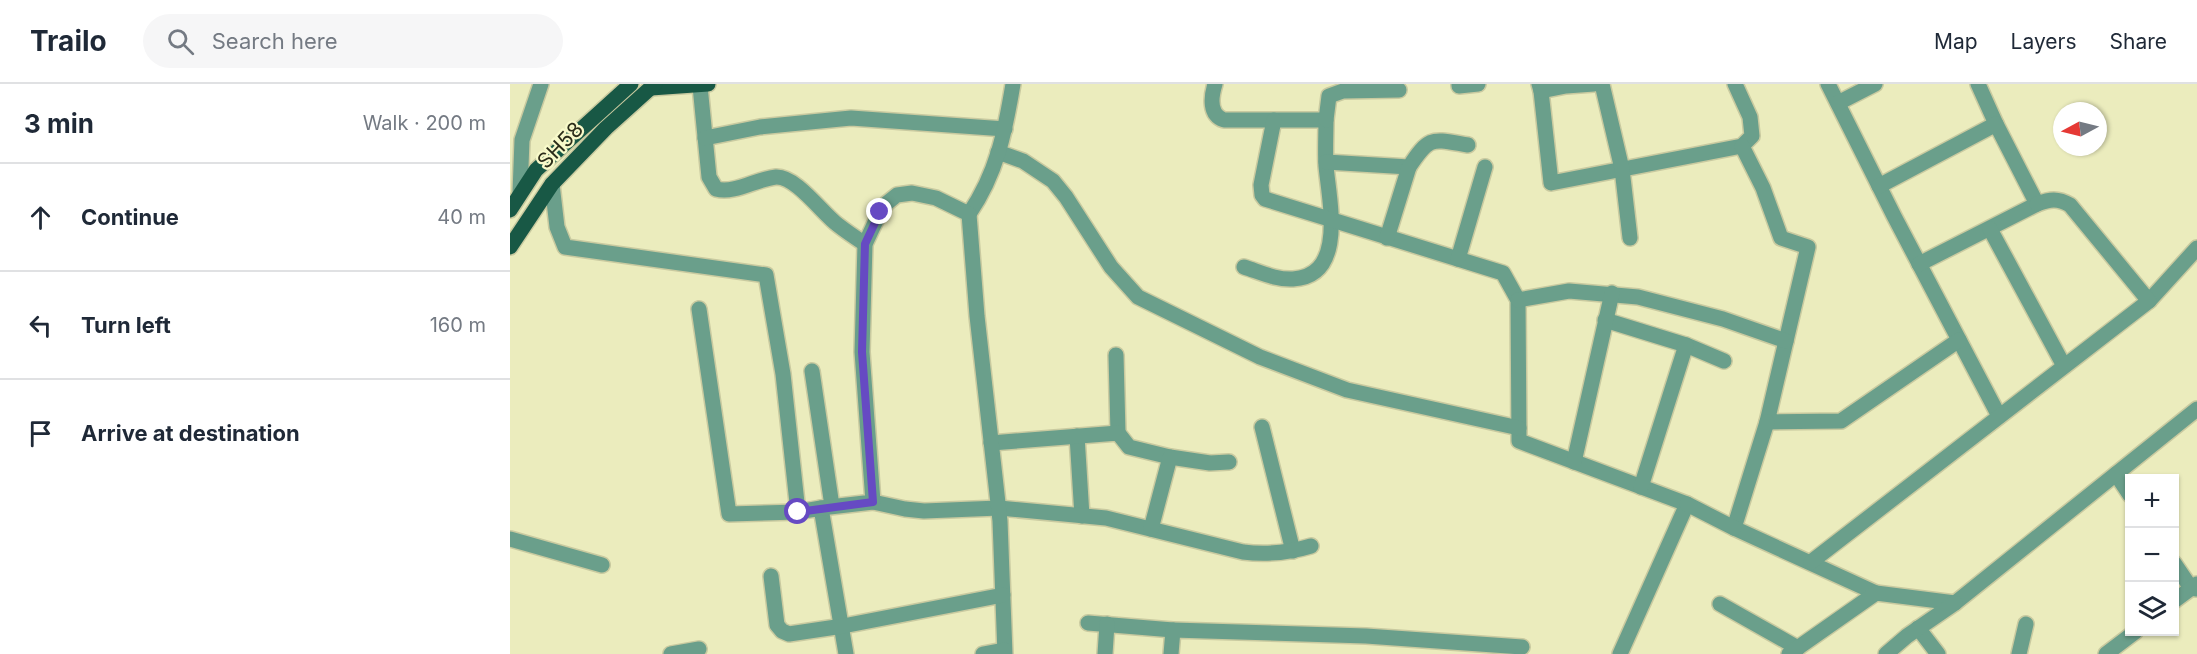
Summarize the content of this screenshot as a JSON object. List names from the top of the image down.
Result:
{
  "streets": {
    "main road": ["SH58"]
  },
  "north": "left",
  "page": {
    "header": "Trailo",
    "search": "Search here",
    "nav": ["Map", "Layers", "Share"],
    "heading": ["3 min", "Walk · 200 m"],
    "list": [
      ["Continue", "40 m"],
      ["Turn left", "160 m"],
      "Arrive at destination"
    ],
    "map_buttons": ["+", "−"]
  }
}
